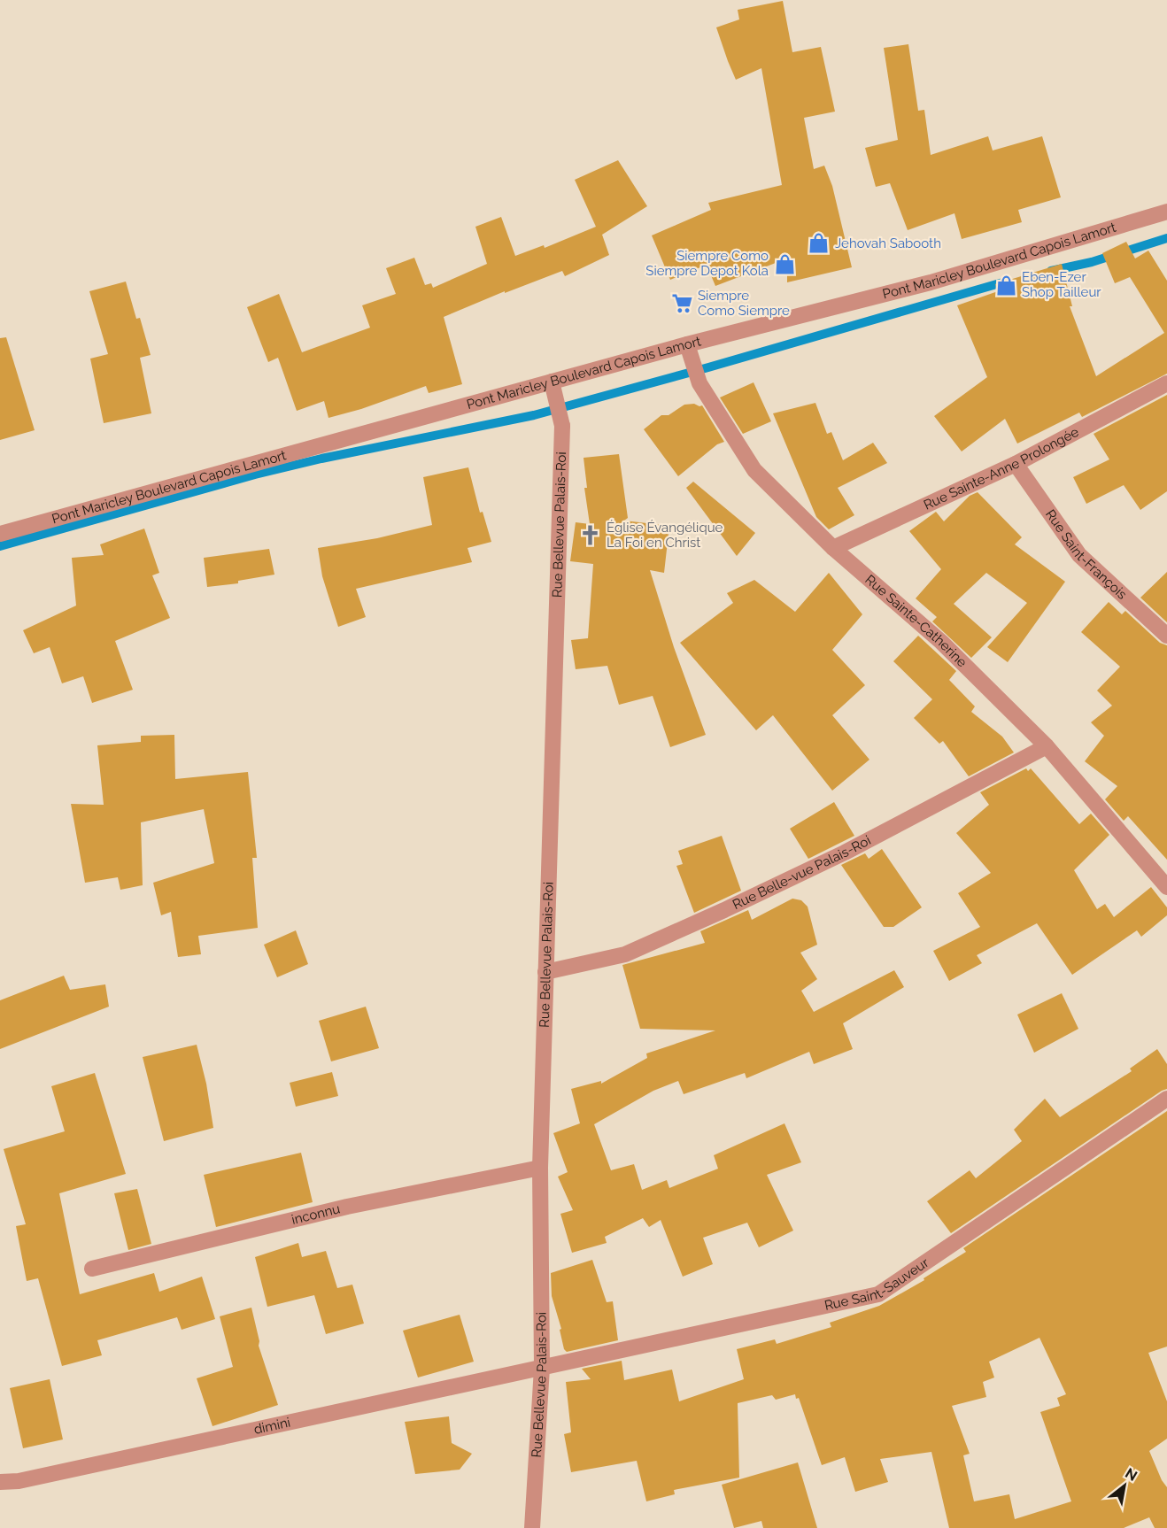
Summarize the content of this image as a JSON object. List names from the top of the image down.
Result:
{
  "streets": {
    "street": [
      "Pont Maricley Boulevard Capois Lamort",
      "Rue Sainte-Anne Prolongée",
      "Rue Bellevue Palais-Roi",
      "Rue Saint-François",
      "Rue Sainte-Catherine",
      "Rue Belle-vue Palais-Roi",
      "inconnu",
      "Rue Saint-Sauveur",
      "dimini"
    ]
  },
  "crossings": [
    ["Pont Maricley Boulevard Capois Lamort", "Rue Bellevue Palais-Roi"],
    ["Pont Maricley Boulevard Capois Lamort", "Rue Sainte-Catherine"],
    ["Rue Sainte-Anne Prolongée", "Rue Saint-François"],
    ["Rue Sainte-Anne Prolongée", "Rue Sainte-Catherine"],
    ["Rue Bellevue Palais-Roi", "Rue Belle-vue Palais-Roi"],
    ["Rue Bellevue Palais-Roi", "inconnu"],
    ["Rue Bellevue Palais-Roi", "Rue Saint-Sauveur"],
    ["Rue Bellevue Palais-Roi", "dimini"],
    ["Rue Sainte-Catherine", "Rue Belle-vue Palais-Roi"],
    ["Rue Saint-Sauveur", "dimini"]
  ],
  "places": {
    "shop": ["Jehovah Sabooth", "Siempre Como Siempre Depot Kola", "Eben-Ezer Shop Tailleur"],
    "supermarket": ["Siempre Como Siempre"],
    "church": ["Église Évangélique La Foi en Christ"]
  },
  "north": "top right"
}
